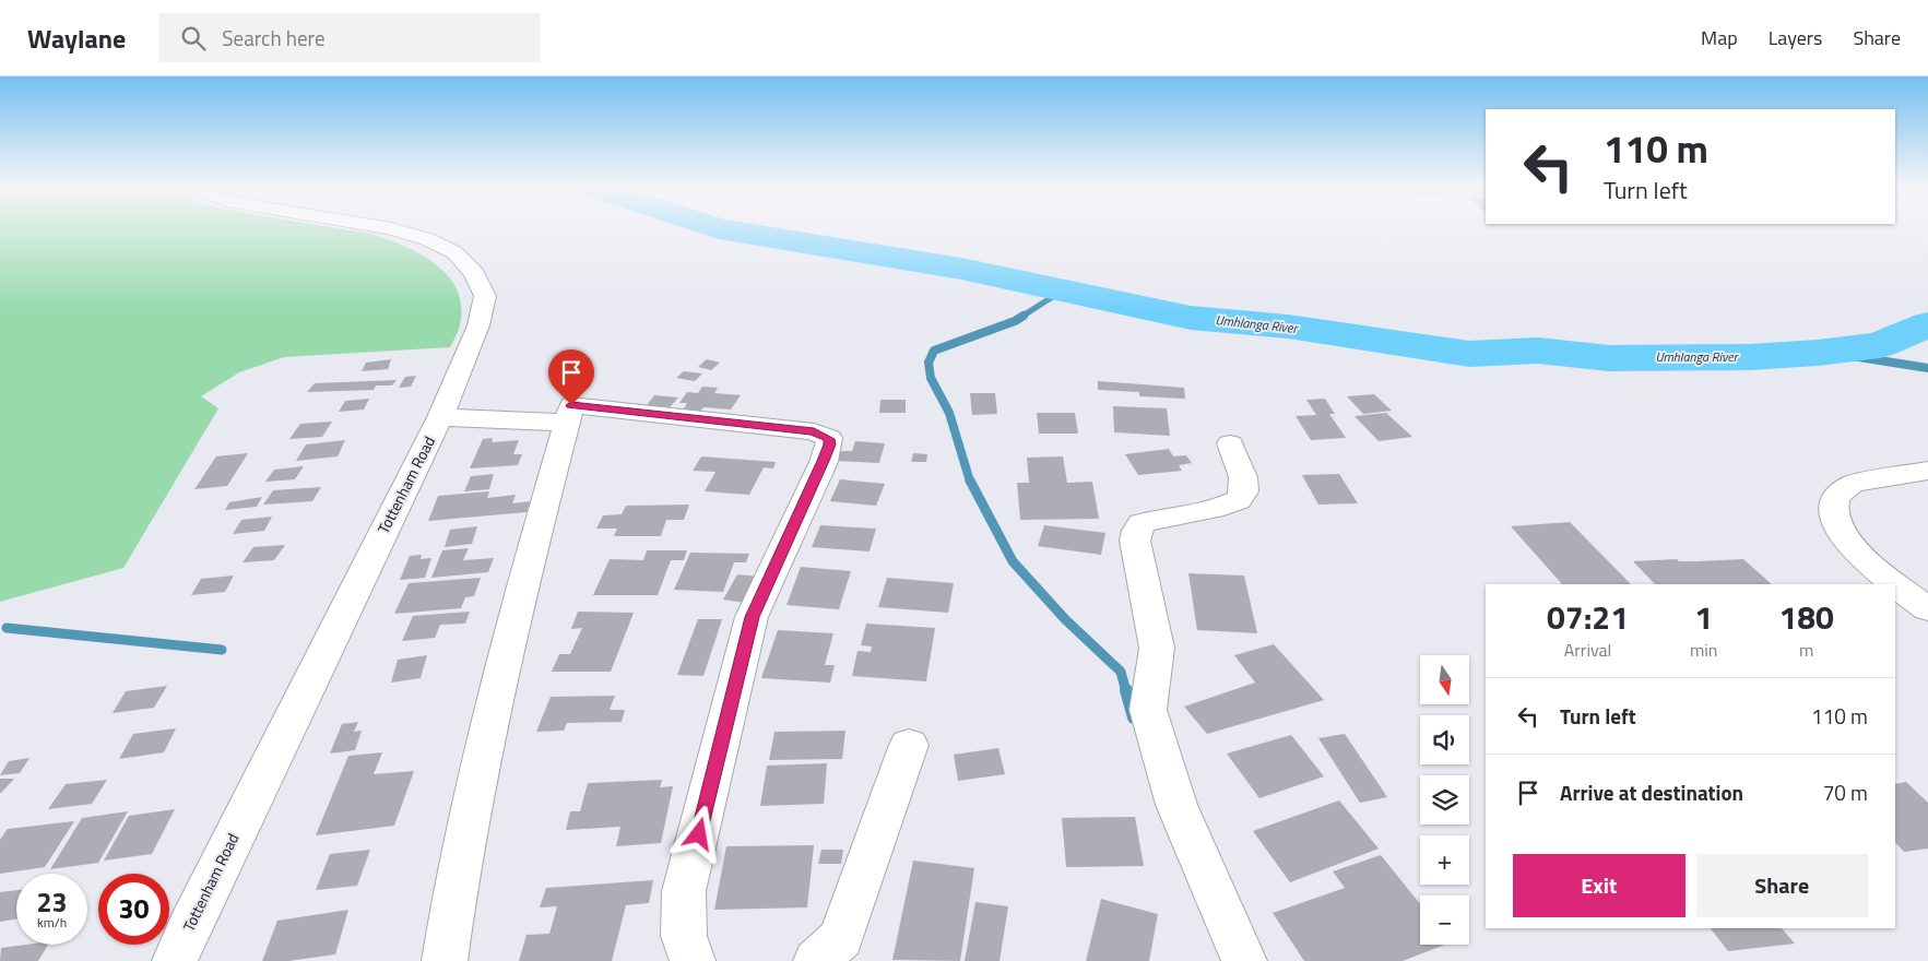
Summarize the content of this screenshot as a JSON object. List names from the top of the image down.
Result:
{
  "streets": {
    "street": ["Tottenham Road"]
  },
  "water": ["Umhlanga River"],
  "north": "bottom",
  "page": {
    "header": "Waylane",
    "search": "Search here",
    "nav": ["Map", "Layers", "Share"],
    "turn": ["110 m", "Turn left"],
    "eta": [
      "07:21",
      "Arrival",
      "1",
      "min",
      "180",
      "m"
    ],
    "map_buttons": ["+", "−"],
    "list": [
      {
        "name": "Turn left",
        "value": "110 m"
      },
      {
        "name": "Arrive at destination",
        "value": "70 m"
      }
    ],
    "buttons": ["Exit", "Share"],
    "speed": "23 km/h",
    "limit": "30"
  }
}
